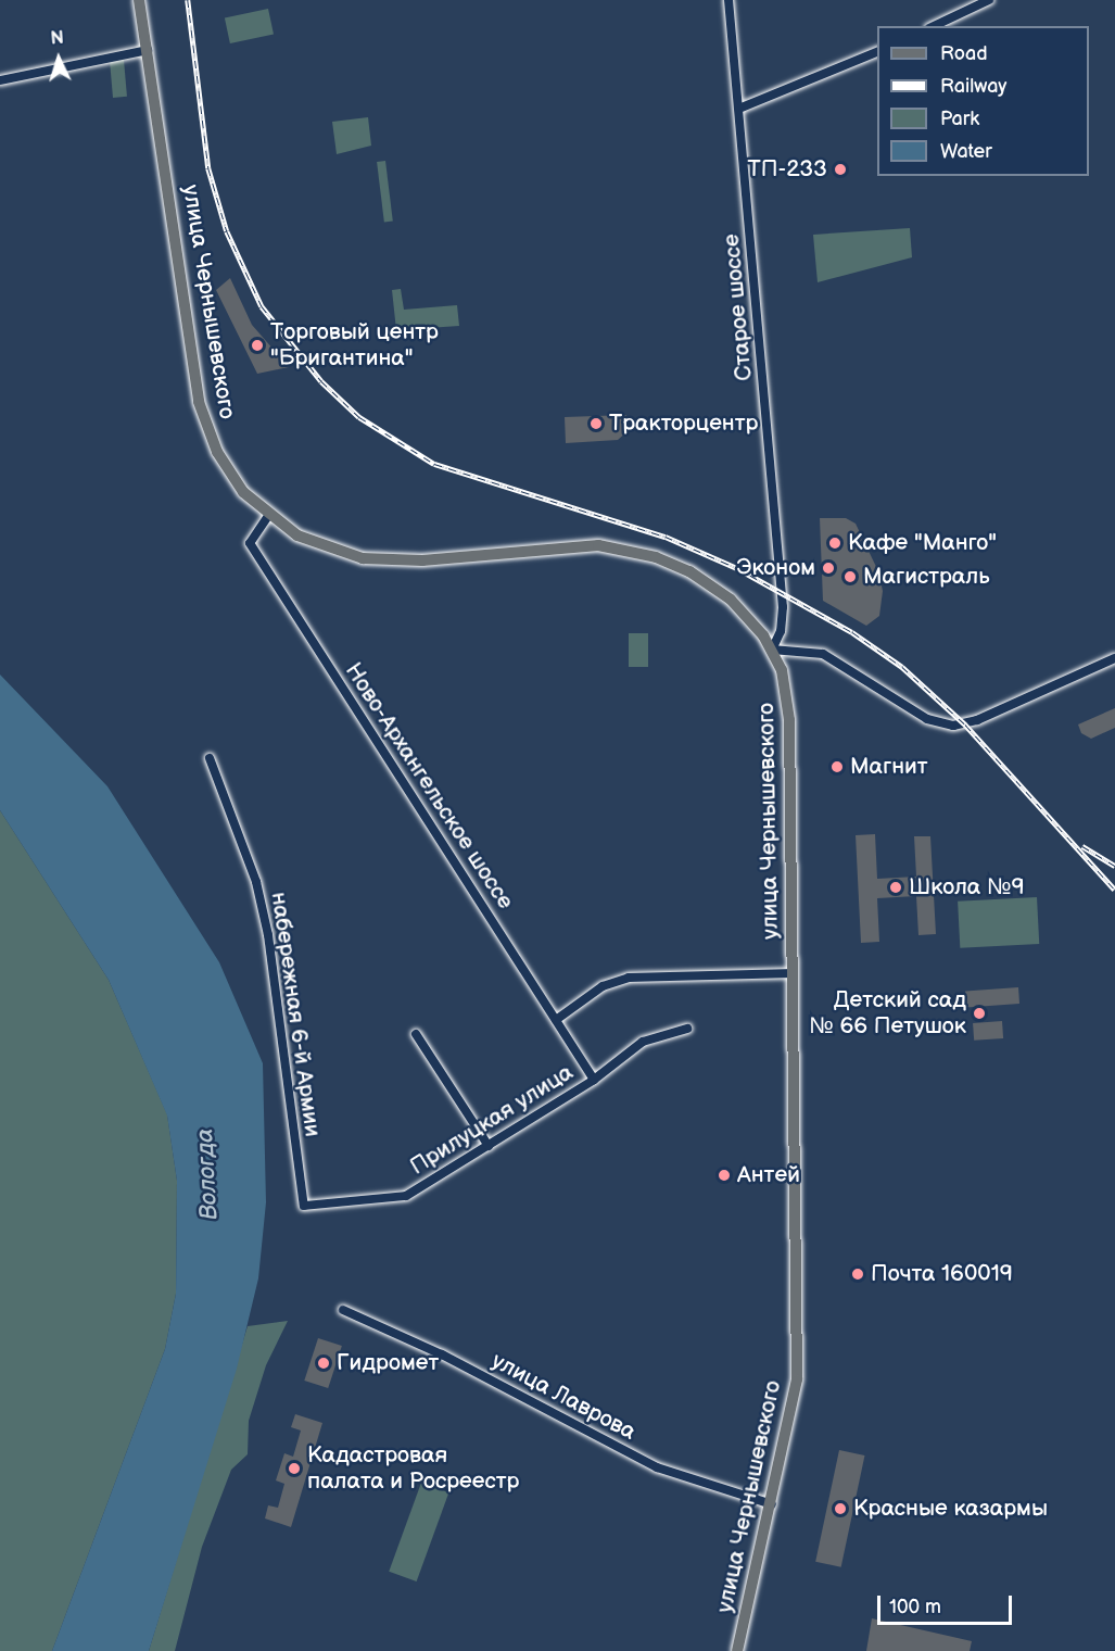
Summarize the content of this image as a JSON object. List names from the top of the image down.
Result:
{
  "streets": {
    "main road": ["улица Чернышевского"],
    "street": [
      "Старое шоссе",
      "Ново-Архангельское шоссе",
      "набережная 6-й Армии",
      "Прилуцкая улица",
      "улица Лаврова"
    ]
  },
  "crossings": [
    ["улица Чернышевского", "Старое шоссе"],
    ["улица Чернышевского", "Ново-Архангельское шоссе"],
    ["улица Чернышевского", "улица Лаврова"],
    ["Ново-Архангельское шоссе", "Прилуцкая улица"],
    ["набережная 6-й Армии", "Прилуцкая улица"]
  ],
  "water": ["Вологда"],
  "places": [
    "ТП-233",
    "Торговый центр \"Бригантина\"",
    "Тракторцентр",
    "Кафе \"Манго\"",
    "Эконом",
    "Магистраль",
    "Магнит",
    "Школа №9",
    "Детский сад № 66 Петушок",
    "Антей",
    "Почта 160019",
    "Гидромет",
    "Кадастровая палата и Росреестр",
    "Красные казармы"
  ],
  "legend": [
    "Road",
    "Railway",
    "Park",
    "Water"
  ],
  "scale_bar": "100 m",
  "north": "top"
}
